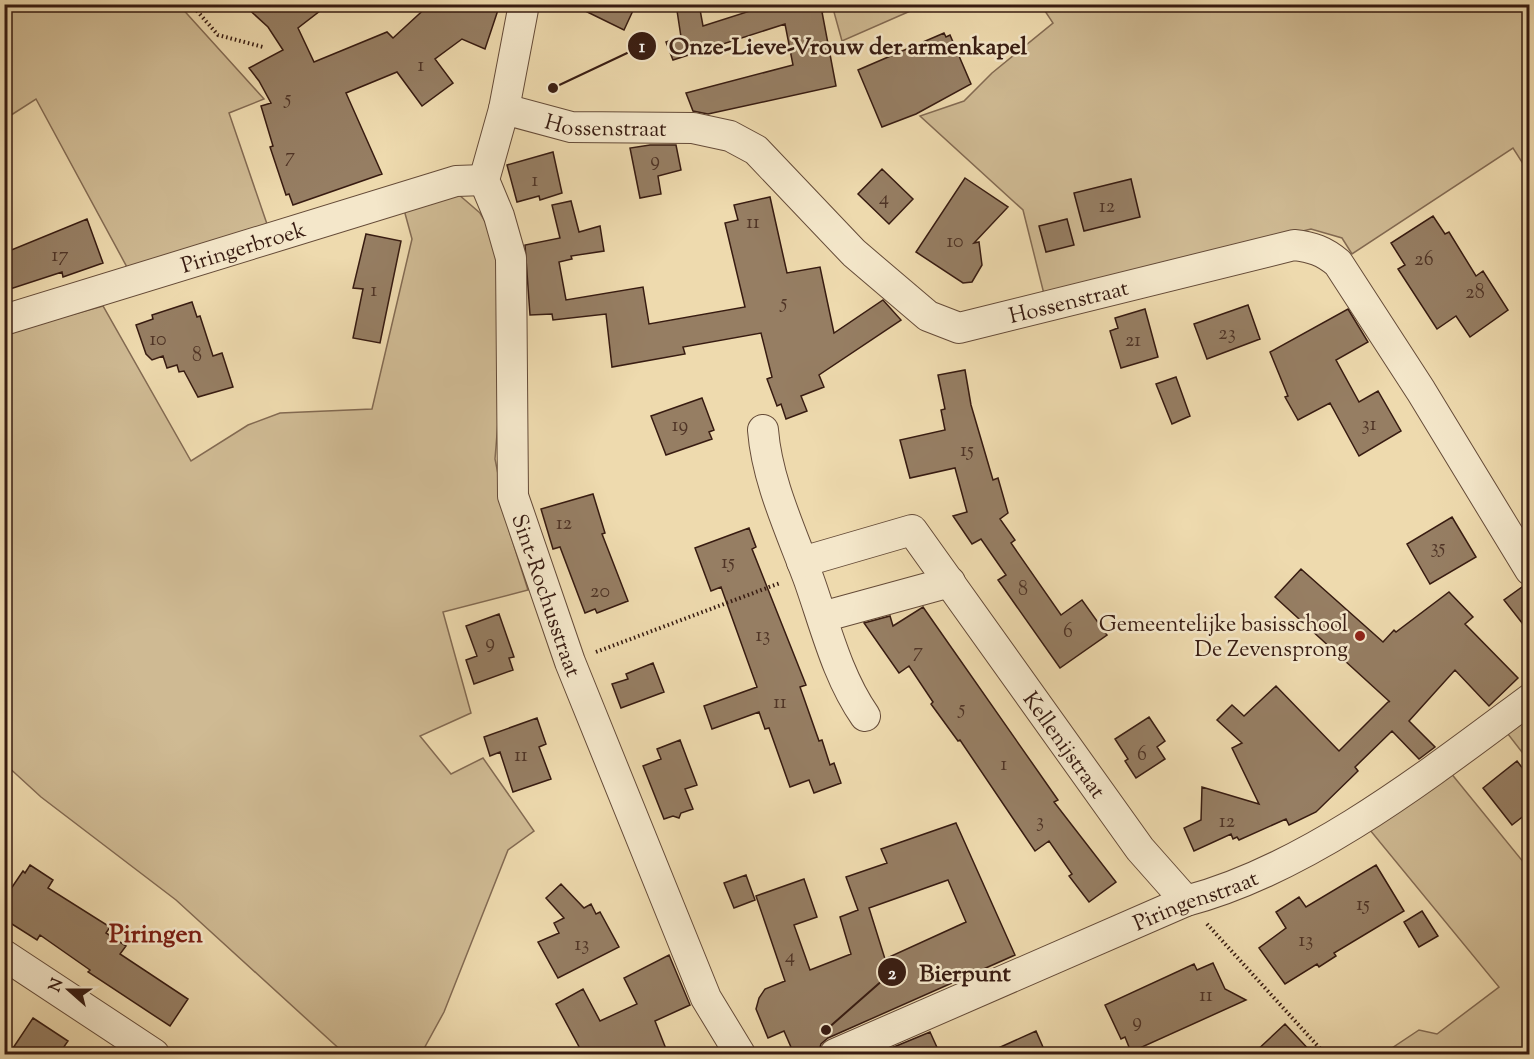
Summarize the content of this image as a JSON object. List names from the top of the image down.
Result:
{
  "streets": {
    "street": [
      "Hossenstraat",
      "Piringerbroek",
      "Sint-Rochusstraat",
      "Kellenijstraat",
      "Piringenstraat"
    ]
  },
  "crossings": [
    ["Piringerbroek", "Sint-Rochusstraat"],
    ["Kellenijstraat", "Piringenstraat"]
  ],
  "districts": ["Piringen"],
  "places": ["Onze-Lieve-Vrouw der armenkapel", "Gemeentelijke basisschool De Zevensprong", "Bierpunt"],
  "house_numbers": [
    "1",
    "5",
    "7",
    "9",
    "1",
    "4",
    "12",
    "11",
    "10",
    "17",
    "26",
    "1",
    "28",
    "5",
    "23",
    "10",
    "21",
    "8",
    "31",
    "19",
    "15",
    "12",
    "35",
    "15",
    "8",
    "20",
    "6",
    "13",
    "9",
    "7",
    "11",
    "5",
    "6",
    "11",
    "1",
    "3",
    "12",
    "15",
    "13",
    "13",
    "4",
    "11",
    "9"
  ],
  "north": "left"
}
